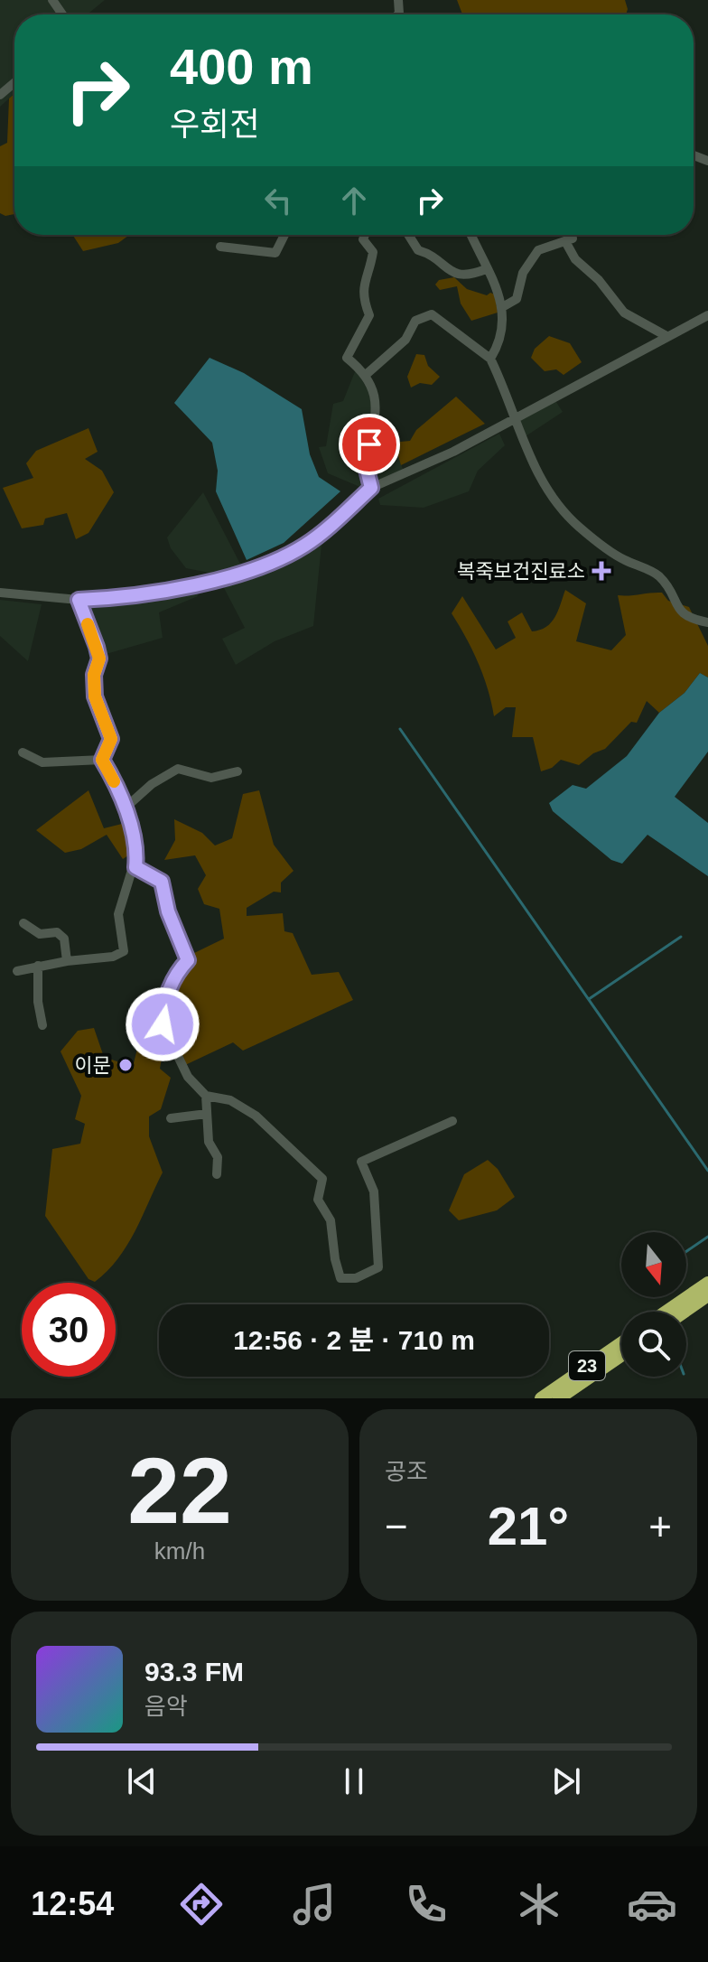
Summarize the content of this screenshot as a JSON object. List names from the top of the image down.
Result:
{
  "streets": {
    "highway": ["23"]
  },
  "places": {
    "health": ["복죽보건진료소"],
    "other": ["이문"]
  },
  "north": "bottom",
  "page": {
    "turn": ["400 m", "우회전"],
    "limit": "30",
    "trip": "12:56 · 2 분 · 710 m",
    "tile": [
      ["22", "km/h"],
      "공조"
    ],
    "heat": ["−", "21°", "+"],
    "song": ["93.3 FM", "음악"],
    "tabs": "12:54"
  }
}
